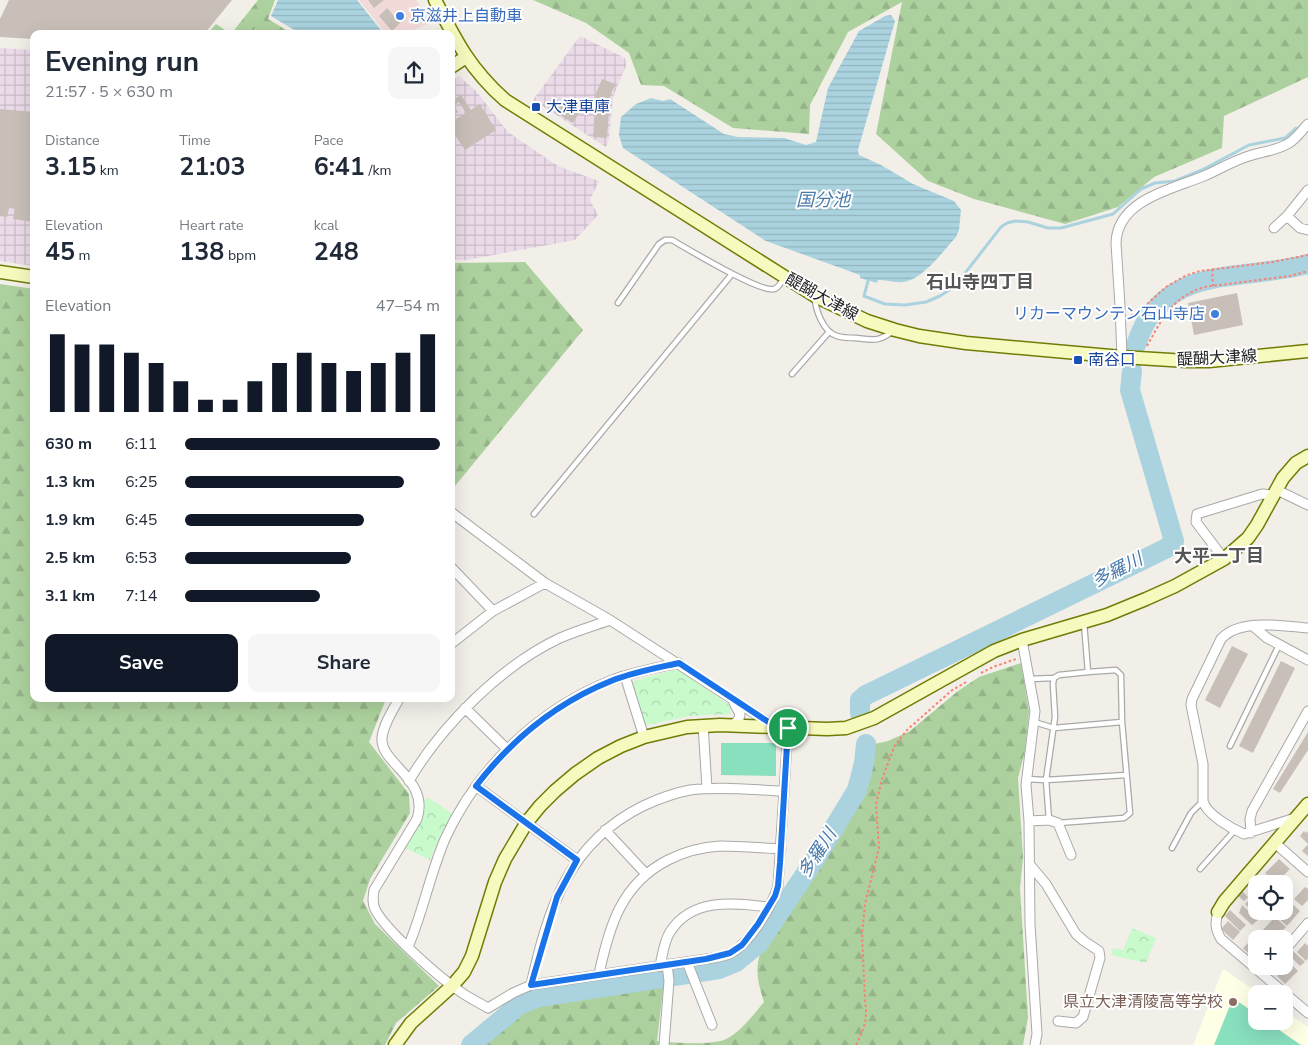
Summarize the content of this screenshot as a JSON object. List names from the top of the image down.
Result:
{
  "streets": {
    "main road": ["醍醐大津線"]
  },
  "districts": ["石山寺四丁目", "大平一丁目"],
  "water": ["国分池", "多羅川"],
  "places": {
    "other": ["京滋井上自動車", "リカーマウンテン石山寺店", "県立大津清陵高等学校"],
    "transit": ["大津車庫", "南谷口"]
  },
  "page": {
    "heading": ["Evening run", "21:57 · 5 × 630 m"],
    "stats": [
      ["Distance", "3.15 km"],
      ["Time", "21:03"],
      ["Pace", "6:41 /km"],
      ["Elevation", "45 m"],
      ["Heart rate", "138 bpm"],
      ["kcal", "248"]
    ],
    "chart": ["Elevation", "47–54 m"],
    "list": [
      {
        "name": "630 m",
        "note": "6:11"
      },
      {
        "name": "1.3 km",
        "note": "6:25"
      },
      {
        "name": "1.9 km",
        "note": "6:45"
      },
      {
        "name": "2.5 km",
        "note": "6:53"
      },
      {
        "name": "3.1 km",
        "note": "7:14"
      }
    ],
    "buttons": ["Save", "Share"],
    "map_buttons": ["+", "−"]
  }
}
